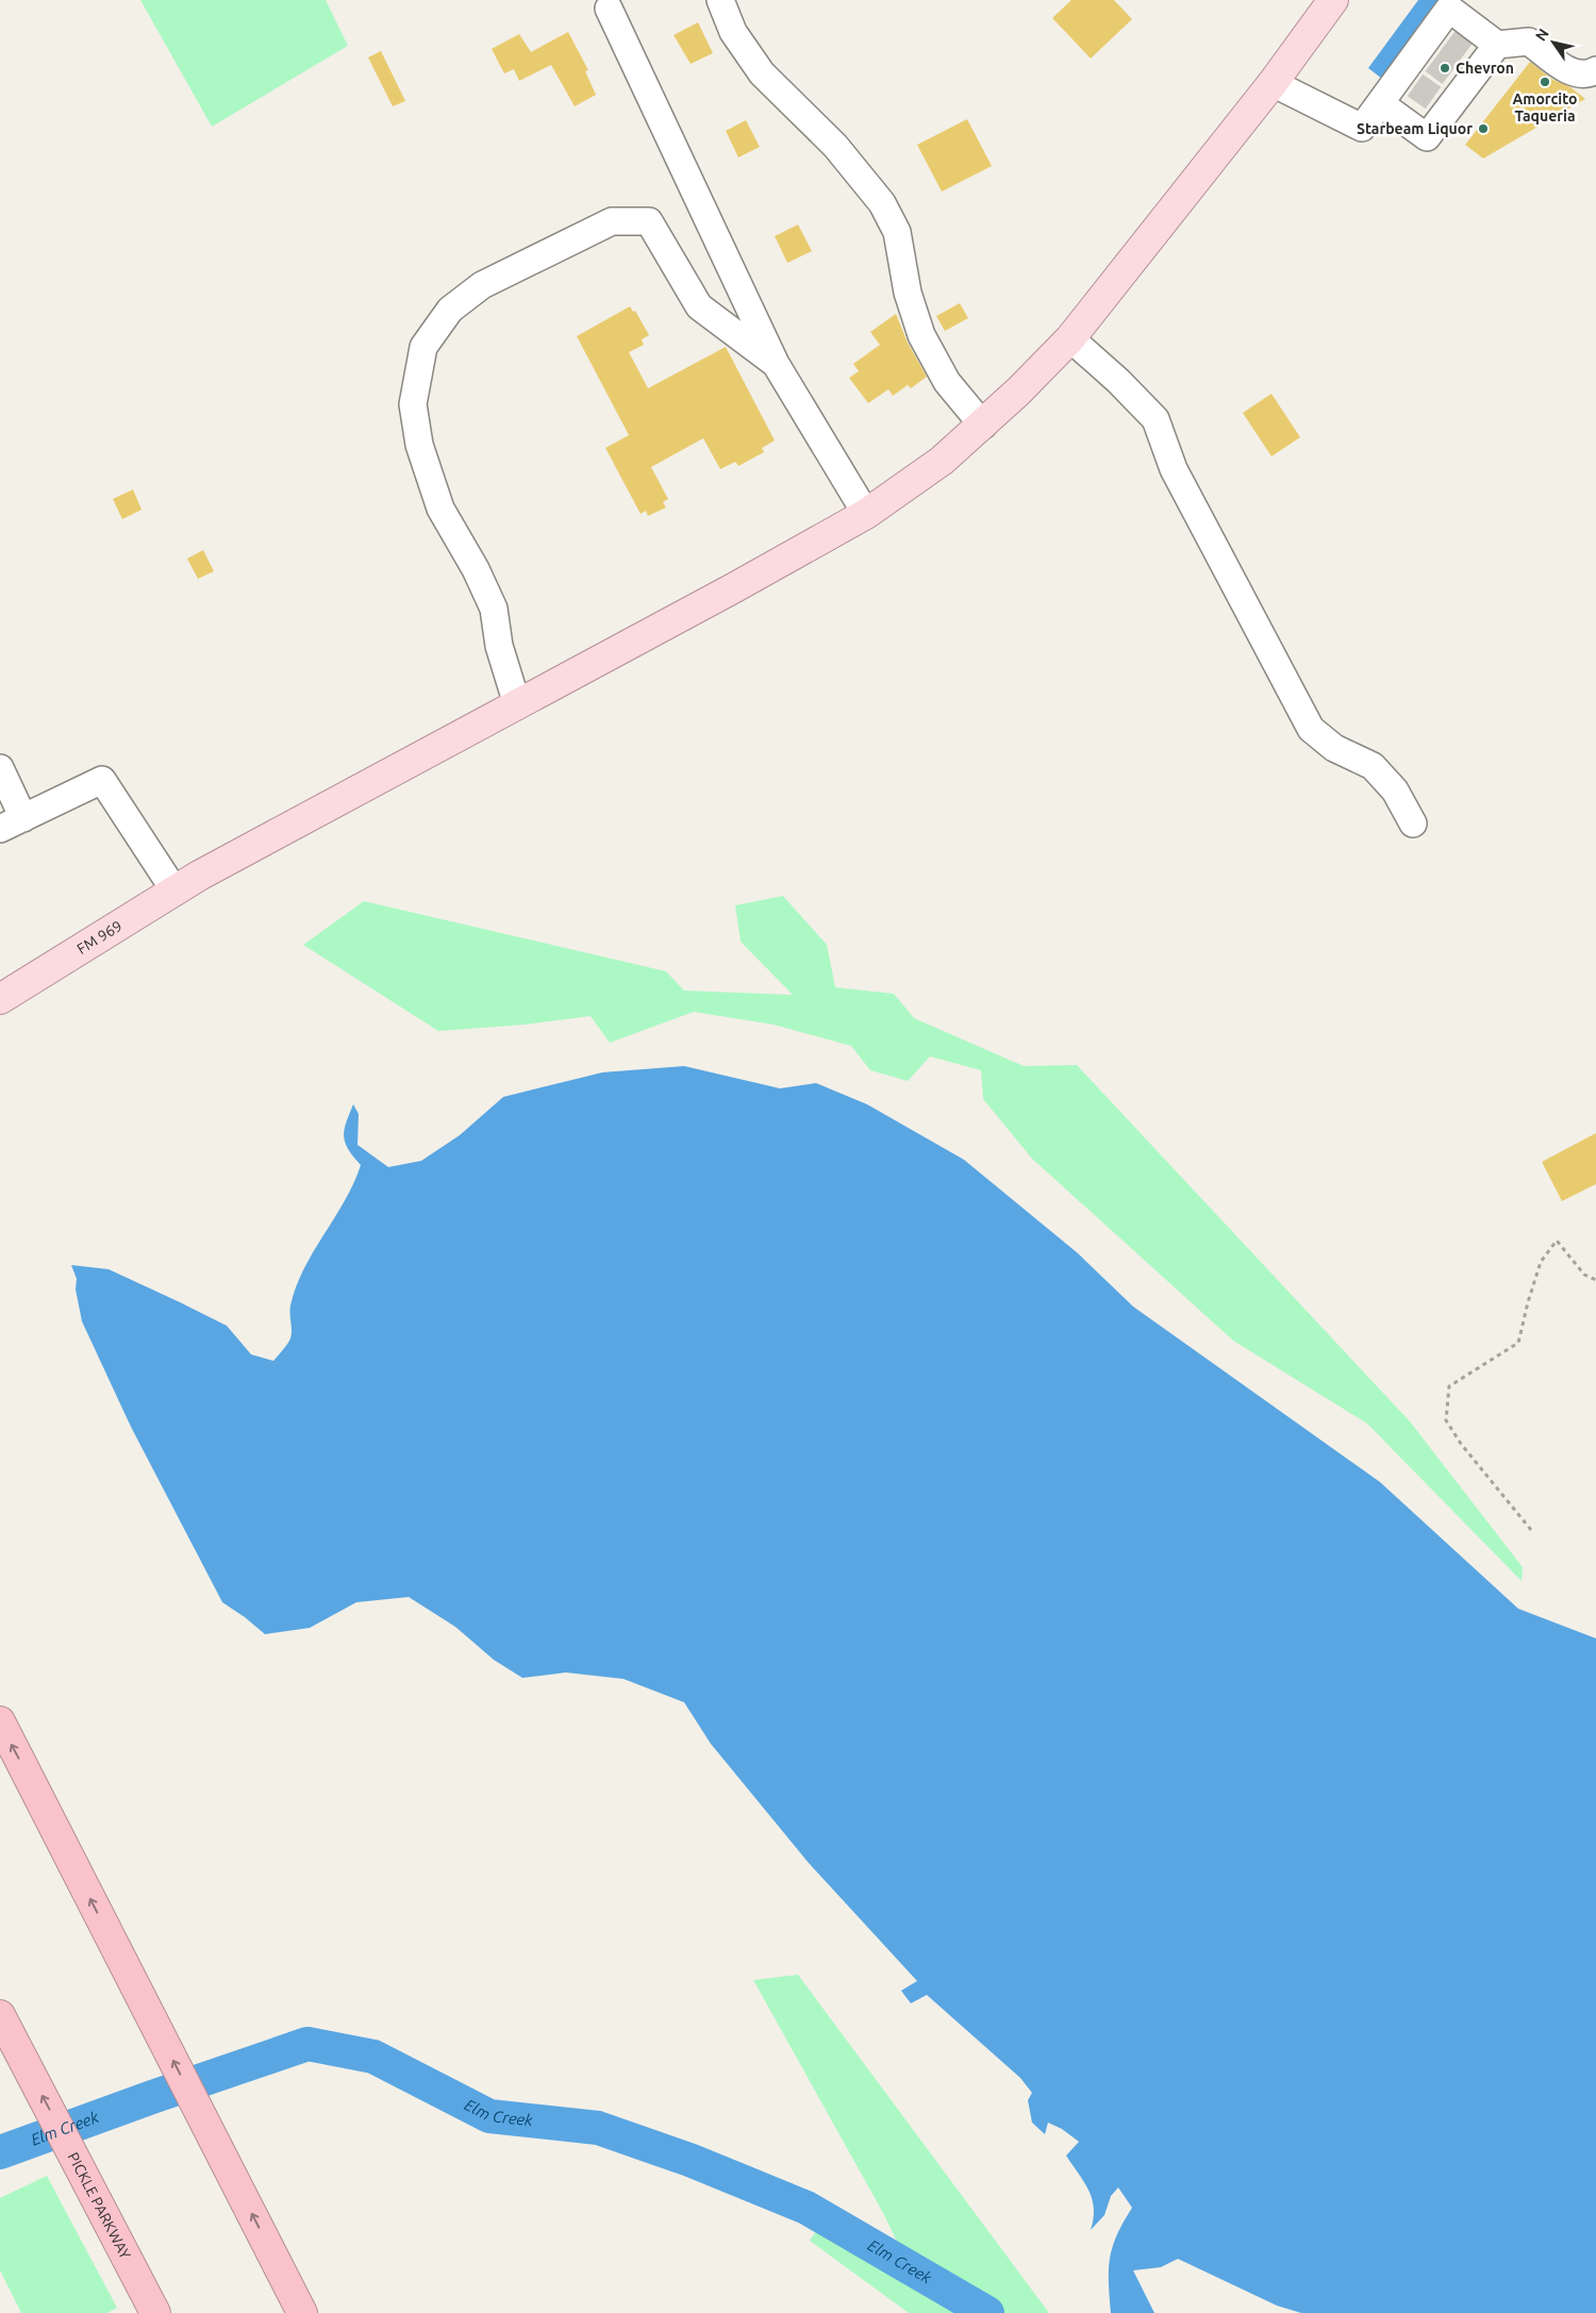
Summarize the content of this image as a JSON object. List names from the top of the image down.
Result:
{
  "streets": {
    "highway": ["PICKLE PARKWAY"],
    "main road": ["FM 969"]
  },
  "water": ["Elm Creek"],
  "places": ["Chevron", "Amorcito Taqueria", "Starbeam Liquor"],
  "north": "top left"
}
